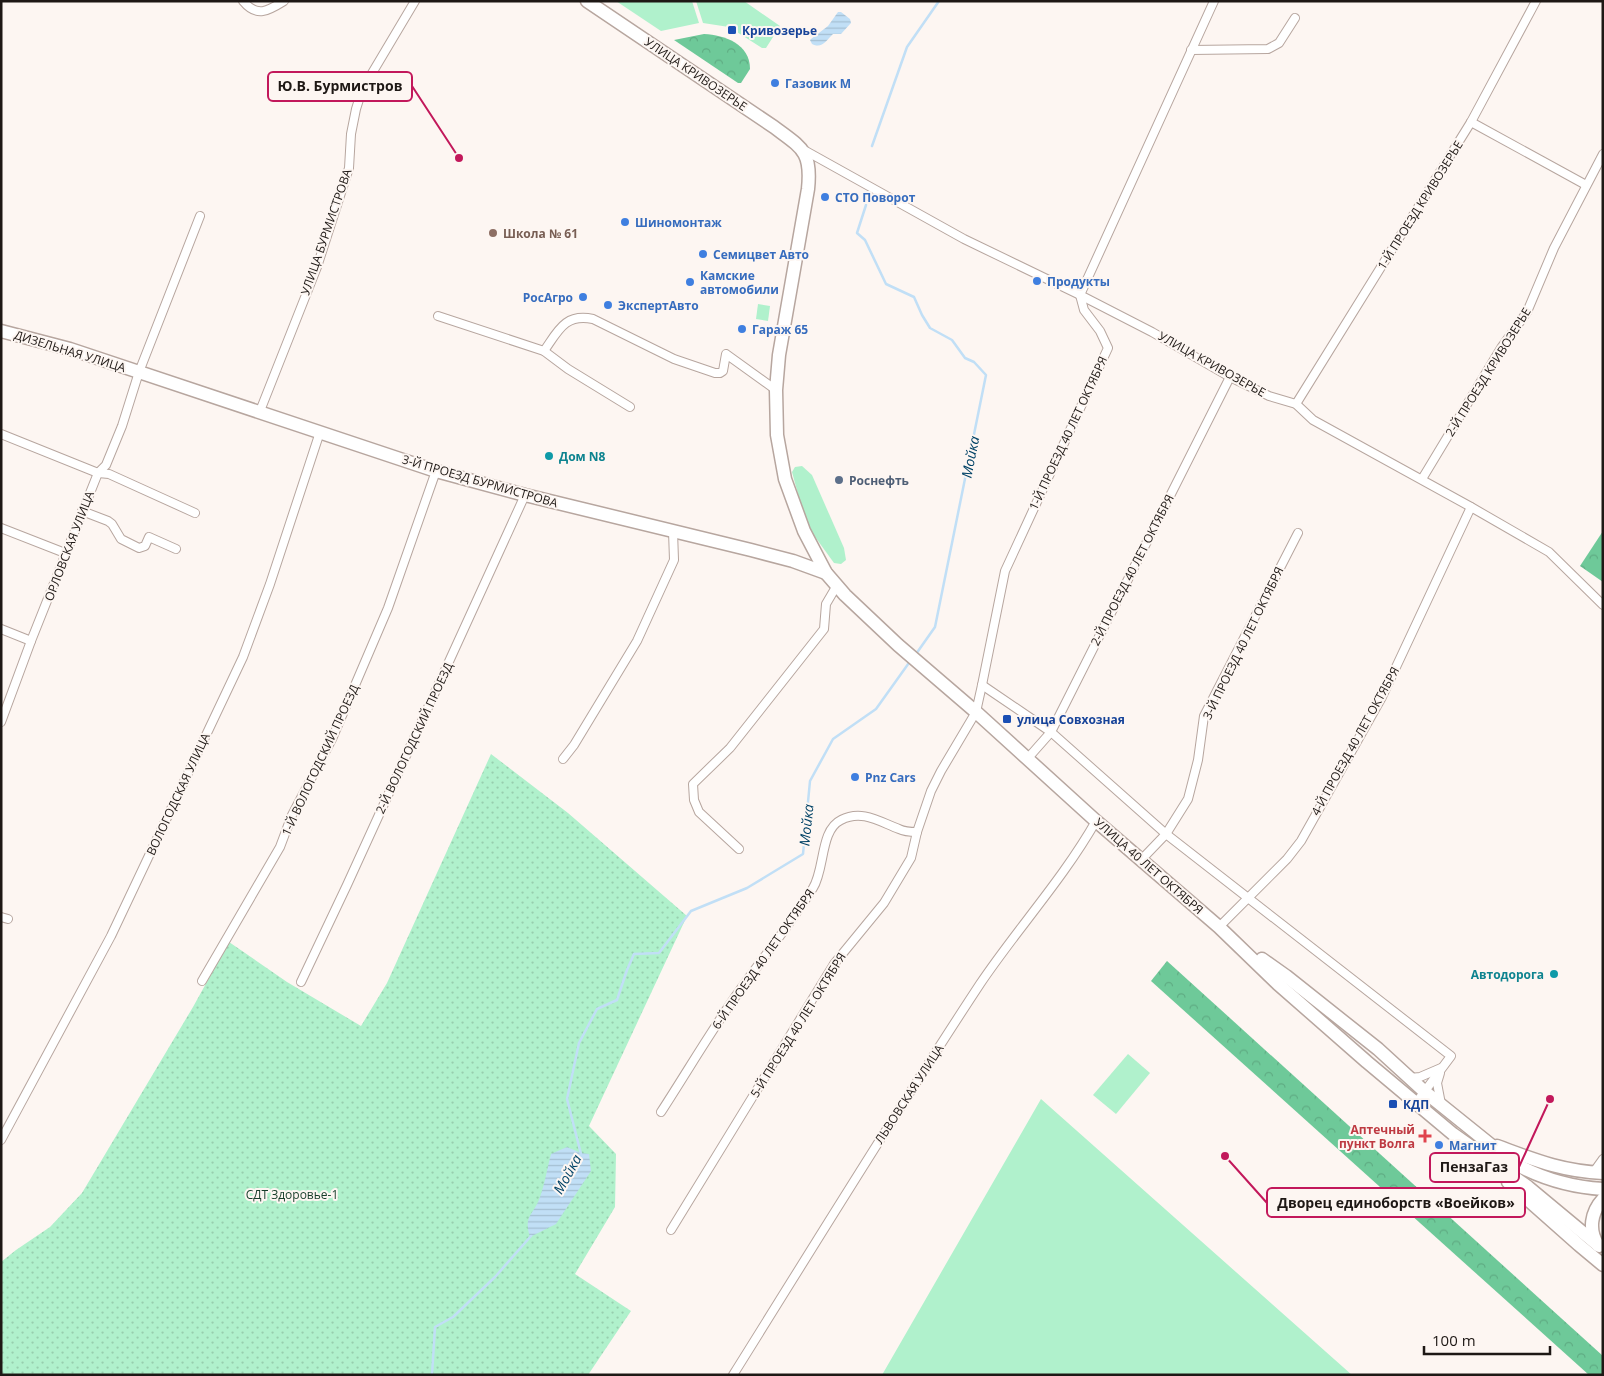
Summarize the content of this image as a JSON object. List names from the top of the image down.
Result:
{
  "streets": {
    "main road": [
      "УЛИЦА КРИВОЗЕРЬЕ",
      "ДИЗЕЛЬНАЯ УЛИЦА",
      "3-Й ПРОЕЗД БУРМИСТРОВА",
      "УЛИЦА 40 ЛЕТ ОКТЯБРЯ"
    ],
    "street": [
      "1-Й ПРОЕЗД КРИВОЗЕРЬЕ",
      "УЛИЦА БУРМИСТРОВА",
      "2-Й ПРОЕЗД КРИВОЗЕРЬЕ",
      "1-Й ПРОЕЗД 40 ЛЕТ ОКТЯБРЯ",
      "ОРЛОВСКАЯ УЛИЦА",
      "2-Й ПРОЕЗД 40 ЛЕТ ОКТЯБРЯ",
      "3-Й ПРОЕЗД 40 ЛЕТ ОКТЯБРЯ",
      "2-Й ВОЛОГОДСКИЙ ПРОЕЗД",
      "4-Й ПРОЕЗД 40 ЛЕТ ОКТЯБРЯ",
      "1-Й ВОЛОГОДСКИЙ ПРОЕЗД",
      "ВОЛОГОДСКАЯ УЛИЦА",
      "6-Й ПРОЕЗД 40 ЛЕТ ОКТЯБРЯ",
      "5-Й ПРОЕЗД 40 ЛЕТ ОКТЯБРЯ",
      "ЛЬВОВСКАЯ УЛИЦА"
    ]
  },
  "crossings": [
    ["УЛИЦА КРИВОЗЕРЬЕ", "1-Й ПРОЕЗД КРИВОЗЕРЬЕ"],
    ["УЛИЦА КРИВОЗЕРЬЕ", "2-Й ПРОЕЗД КРИВОЗЕРЬЕ"],
    ["УЛИЦА КРИВОЗЕРЬЕ", "1-Й ПРОЕЗД 40 ЛЕТ ОКТЯБРЯ"],
    ["УЛИЦА КРИВОЗЕРЬЕ", "2-Й ПРОЕЗД 40 ЛЕТ ОКТЯБРЯ"],
    ["УЛИЦА КРИВОЗЕРЬЕ", "4-Й ПРОЕЗД 40 ЛЕТ ОКТЯБРЯ"],
    ["УЛИЦА БУРМИСТРОВА", "3-Й ПРОЕЗД БУРМИСТРОВА"],
    ["ДИЗЕЛЬНАЯ УЛИЦА", "3-Й ПРОЕЗД БУРМИСТРОВА"],
    ["ДИЗЕЛЬНАЯ УЛИЦА", "ОРЛОВСКАЯ УЛИЦА"],
    ["1-Й ПРОЕЗД 40 ЛЕТ ОКТЯБРЯ", "5-Й ПРОЕЗД 40 ЛЕТ ОКТЯБРЯ"],
    ["3-Й ПРОЕЗД БУРМИСТРОВА", "ОРЛОВСКАЯ УЛИЦА"],
    ["3-Й ПРОЕЗД БУРМИСТРОВА", "2-Й ВОЛОГОДСКИЙ ПРОЕЗД"],
    ["3-Й ПРОЕЗД БУРМИСТРОВА", "1-Й ВОЛОГОДСКИЙ ПРОЕЗД"],
    ["3-Й ПРОЕЗД БУРМИСТРОВА", "ВОЛОГОДСКАЯ УЛИЦА"],
    ["3-Й ПРОЕЗД БУРМИСТРОВА", "УЛИЦА 40 ЛЕТ ОКТЯБРЯ"],
    ["2-Й ПРОЕЗД 40 ЛЕТ ОКТЯБРЯ", "УЛИЦА 40 ЛЕТ ОКТЯБРЯ"],
    ["3-Й ПРОЕЗД 40 ЛЕТ ОКТЯБРЯ", "УЛИЦА 40 ЛЕТ ОКТЯБРЯ"],
    ["4-Й ПРОЕЗД 40 ЛЕТ ОКТЯБРЯ", "УЛИЦА 40 ЛЕТ ОКТЯБРЯ"],
    ["УЛИЦА 40 ЛЕТ ОКТЯБРЯ", "5-Й ПРОЕЗД 40 ЛЕТ ОКТЯБРЯ"],
    ["УЛИЦА 40 ЛЕТ ОКТЯБРЯ", "ЛЬВОВСКАЯ УЛИЦА"],
    ["6-Й ПРОЕЗД 40 ЛЕТ ОКТЯБРЯ", "5-Й ПРОЕЗД 40 ЛЕТ ОКТЯБРЯ"]
  ],
  "water": ["Мойка"],
  "parks": ["СДТ Здоровье-1"],
  "places": {
    "transit": ["Кривозерье", "улица Совхозная", "КДП"],
    "other": [
      "Газовик М",
      "Ю.В. Бурмистров",
      "СТО Поворот",
      "Шиномонтаж",
      "Школа № 61",
      "Семицвет Авто",
      "Продукты",
      "Камские автомобили",
      "РосАгро",
      "ЭкспертАвто",
      "Гараж 65",
      "Дом N8",
      "Роснефть",
      "Pnz Cars",
      "Автодорога",
      "ПензаГаз",
      "Магнит",
      "Дворец единоборств «Воейков»"
    ],
    "health": ["Аптечный пункт Волга"]
  },
  "scale_bar": "100 m"
}
